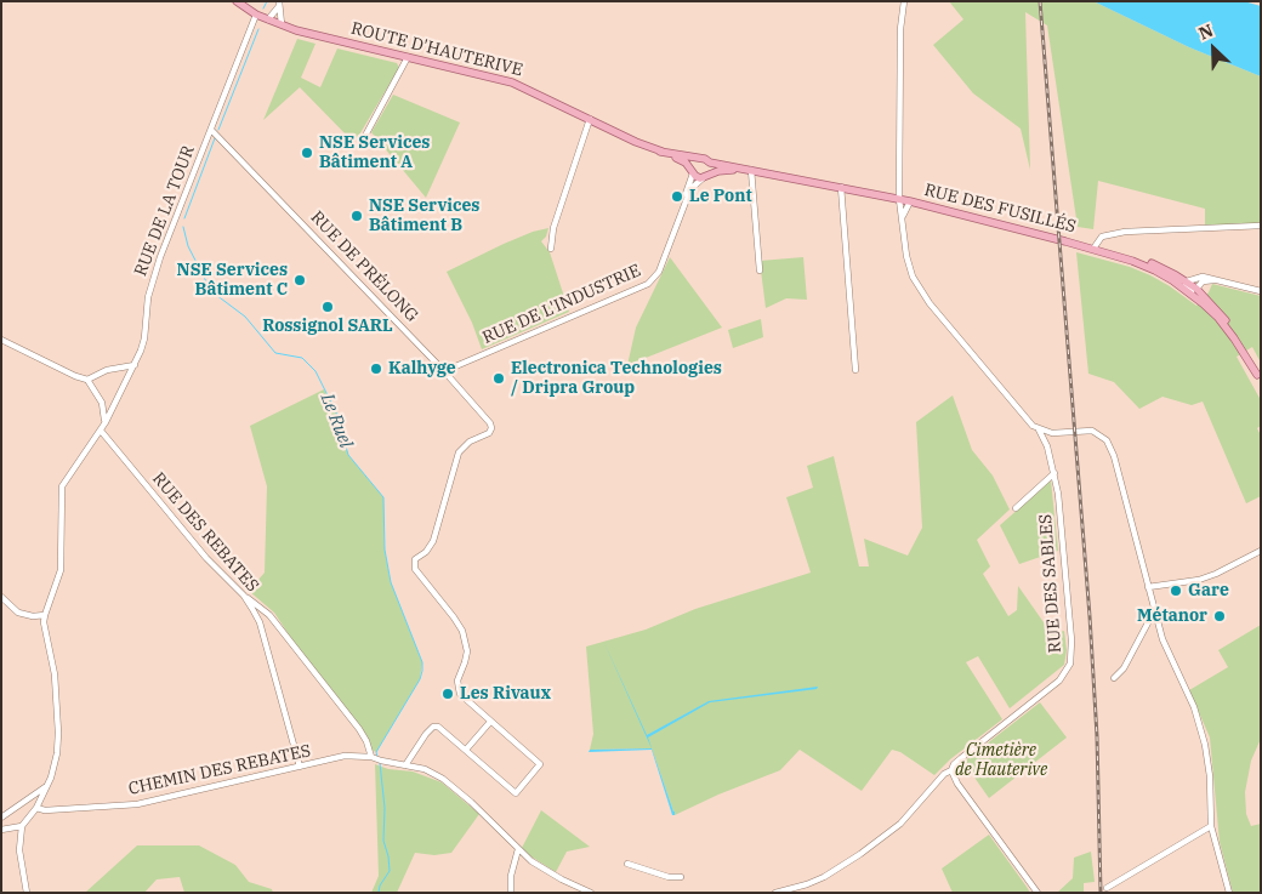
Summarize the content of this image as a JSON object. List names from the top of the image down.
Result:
{
  "streets": {
    "main road": ["ROUTE D'HAUTERIVE", "RUE DES FUSILLÉS"],
    "street": [
      "RUE DE LA TOUR",
      "RUE DE PRÉLONG",
      "RUE DE L'INDUSTRIE",
      "RUE DES REBATES",
      "RUE DES SABLES",
      "CHEMIN DES REBATES"
    ]
  },
  "crossings": [
    ["ROUTE D'HAUTERIVE", "RUE DE LA TOUR"],
    ["ROUTE D'HAUTERIVE", "RUE DE L'INDUSTRIE"],
    ["RUE DE LA TOUR", "RUE DE PRÉLONG"],
    ["RUE DE LA TOUR", "RUE DES REBATES"],
    ["RUE DE LA TOUR", "CHEMIN DES REBATES"],
    ["RUE DE PRÉLONG", "RUE DE L'INDUSTRIE"],
    ["RUE DES REBATES", "CHEMIN DES REBATES"]
  ],
  "water": ["Le Ruel"],
  "parks": ["Cimetière de Hauterive"],
  "places": [
    "NSE Services Bâtiment A",
    "Le Pont",
    "NSE Services Bâtiment B",
    "NSE Services Bâtiment C",
    "Rossignol SARL",
    "Kalhyge",
    "Electronica Technologies / Dripra Group",
    "Gare",
    "Métanor",
    "Les Rivaux"
  ],
  "north": "top left"
}
